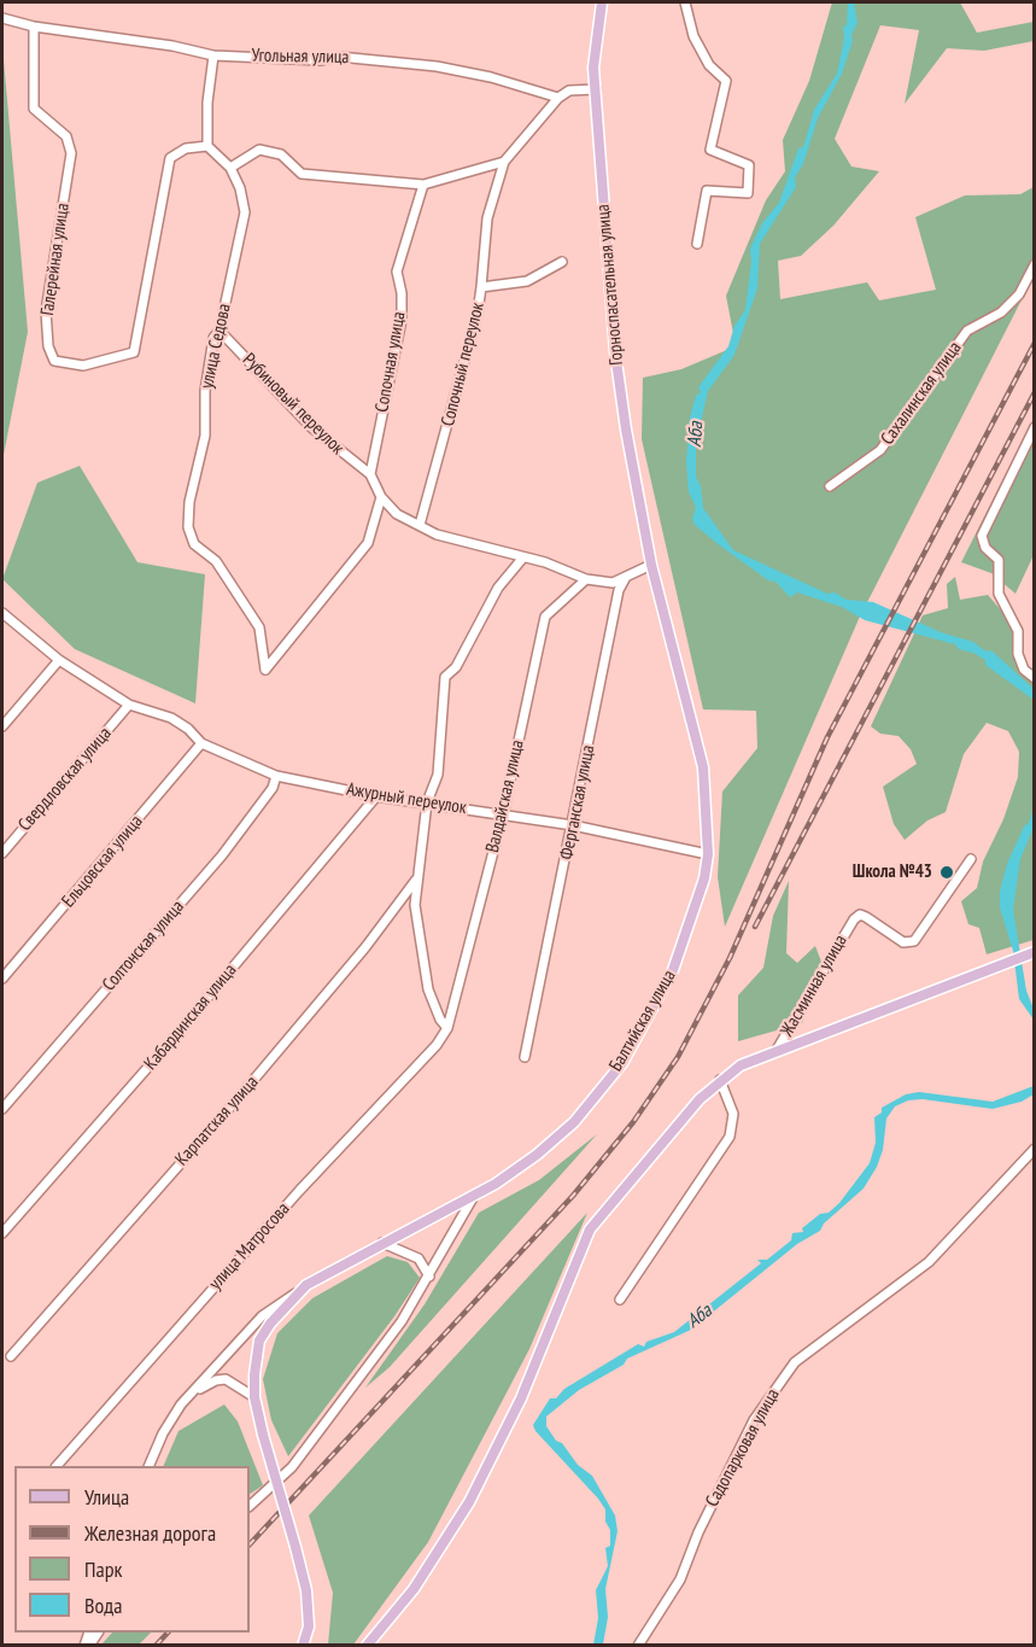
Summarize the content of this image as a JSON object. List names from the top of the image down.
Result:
{
  "streets": {
    "main road": ["Горноспасательная улица", "Балтийская улица"],
    "street": [
      "Угольная улица",
      "Галерейная улица",
      "улица Седова",
      "Сопочная улица",
      "Сопочный переулок",
      "Сахалинская улица",
      "Рубиновый переулок",
      "Свердловская улица",
      "Валдайская улица",
      "Ажурный переулок",
      "Ферганская улица",
      "Ельцовская улица",
      "Солтонская улица",
      "Жасминная улица",
      "Кабардинская улица",
      "Карпатская улица",
      "улица Матросова",
      "Садопарковая улица"
    ]
  },
  "crossings": [
    ["Угольная улица", "Галерейная улица"],
    ["Угольная улица", "Горноспасательная улица"],
    ["Галерейная улица", "улица Седова"],
    ["Горноспасательная улица", "Балтийская улица"],
    ["улица Седова", "Рубиновый переулок"],
    ["Сопочная улица", "Рубиновый переулок"],
    ["Свердловская улица", "Ажурный переулок"],
    ["Валдайская улица", "Ажурный переулок"],
    ["Валдайская улица", "Карпатская улица"],
    ["Валдайская улица", "улица Матросова"],
    ["Ажурный переулок", "Ферганская улица"],
    ["Ажурный переулок", "Ельцовская улица"],
    ["Ажурный переулок", "Солтонская улица"],
    ["Ажурный переулок", "Кабардинская улица"],
    ["Ажурный переулок", "Балтийская улица"],
    ["Ажурный переулок", "Карпатская улица"],
    ["Карпатская улица", "улица Матросова"]
  ],
  "water": ["Аба"],
  "places": ["Школа №43"],
  "legend": [
    "Улица",
    "Железная дорога",
    "Парк",
    "Вода"
  ]
}
